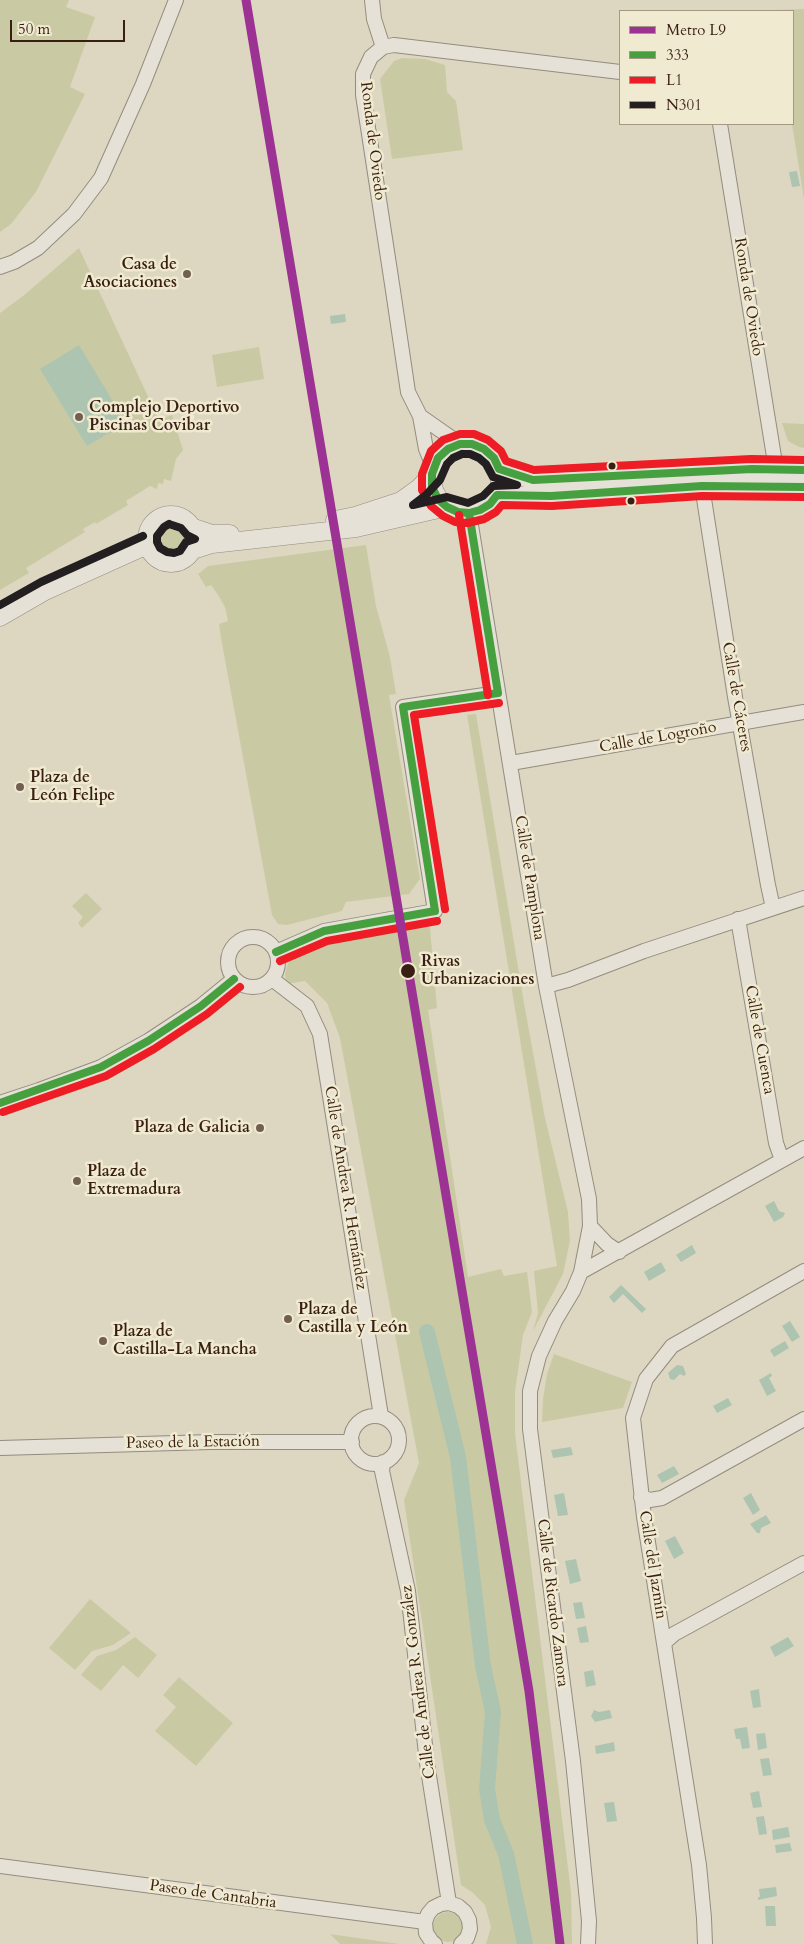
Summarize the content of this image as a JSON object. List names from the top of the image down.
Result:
{
  "streets": {
    "street": [
      "Ronda de Oviedo",
      "Calle de Cáceres",
      "Calle de Logroño",
      "Calle de Pamplona",
      "Calle de Cuenca",
      "Calle de Andrea R. Hernández",
      "Paseo de la Estación",
      "Calle del Jazmín",
      "Calle de Ricardo Zamora",
      "Calle de Andrea R. González",
      "Paseo de Cantabria"
    ]
  },
  "crossings": [
    ["Ronda de Oviedo", "Calle de Pamplona"],
    ["Calle de Cáceres", "Calle de Logroño"],
    ["Calle de Logroño", "Calle de Pamplona"],
    ["Calle de Pamplona", "Calle de Ricardo Zamora"],
    ["Calle de Andrea R. Hernández", "Paseo de la Estación"],
    ["Calle de Andrea R. Hernández", "Calle de Andrea R. González"],
    ["Paseo de la Estación", "Calle de Andrea R. González"]
  ],
  "places": [
    "Casa de Asociaciones",
    "Complejo Deportivo Piscinas Covibar",
    "Plaza de León Felipe",
    "Rivas Urbanizaciones",
    "Plaza de Galicia",
    "Plaza de Extremadura",
    "Plaza de Castilla y León",
    "Plaza de Castilla-La Mancha"
  ],
  "lines": [
    "metro line L9",
    "transit line L1",
    "transit line 333",
    "transit line N301"
  ],
  "legend": [
    "Metro L9",
    "333",
    "L1",
    "N301"
  ],
  "scale_bar": "50 m"
}
